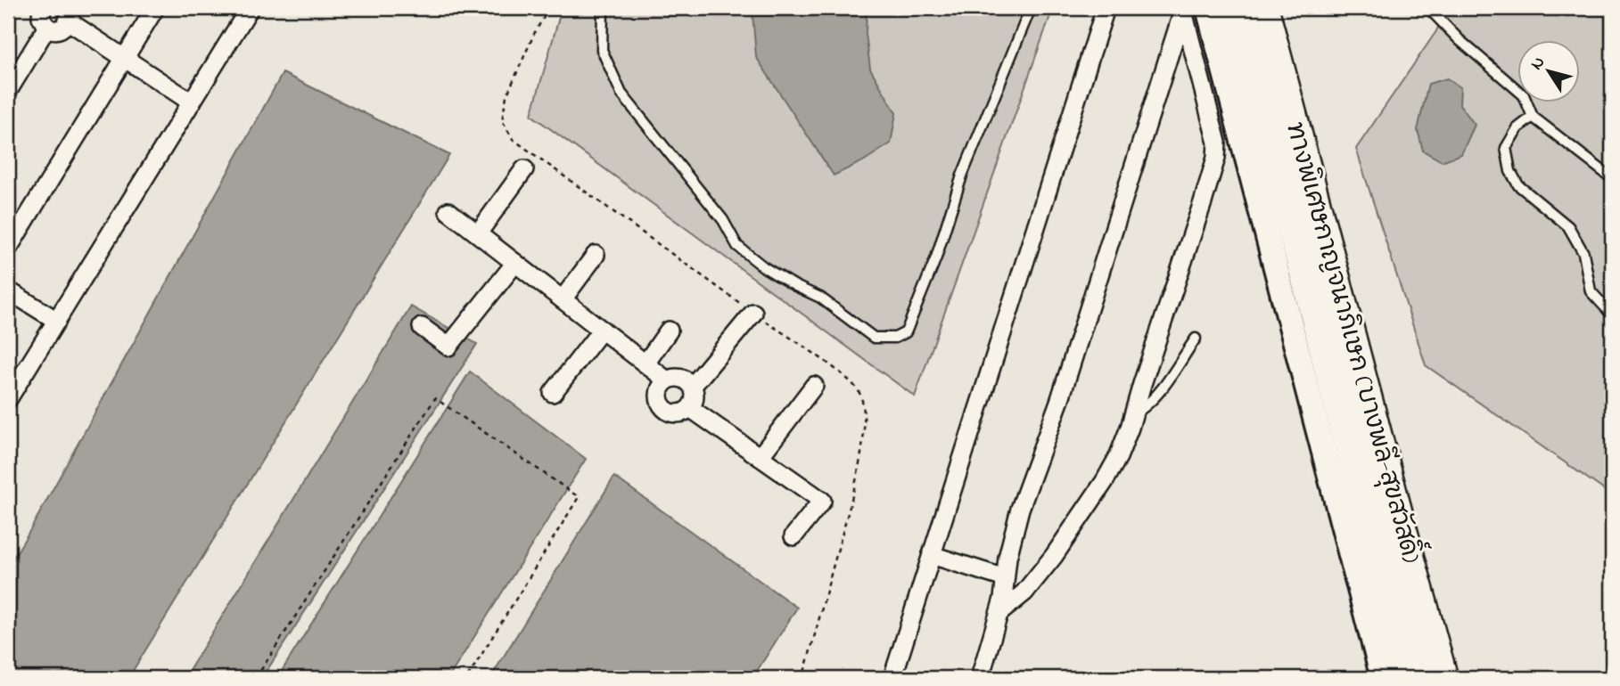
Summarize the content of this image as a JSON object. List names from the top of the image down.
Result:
{
  "streets": {
    "highway": ["ทางพิเศษกาญจนาภิเษก (บางพลี-สุขสวัสดิ์)"]
  },
  "north": "top left"
}
